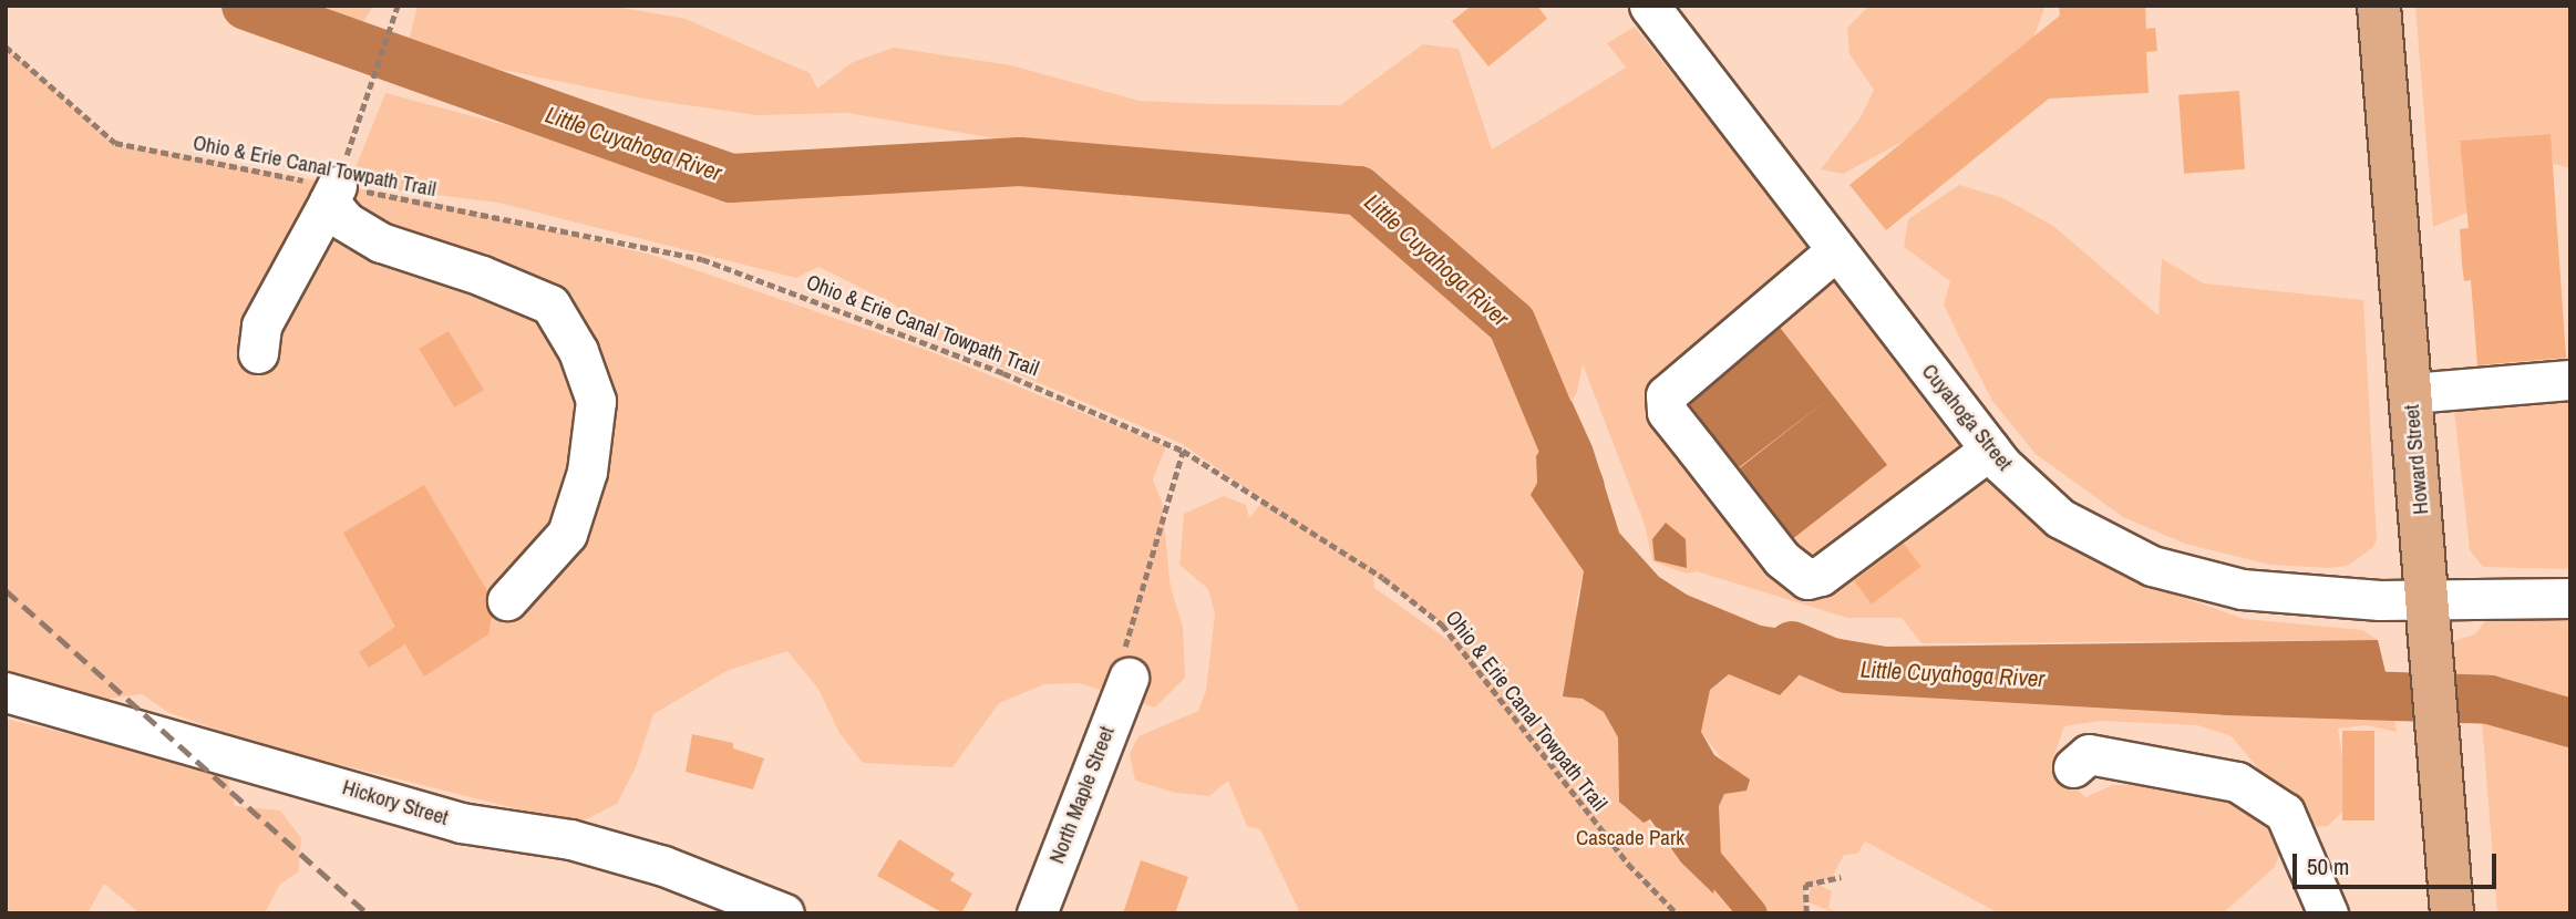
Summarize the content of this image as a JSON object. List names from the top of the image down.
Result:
{
  "streets": {
    "main road": ["Howard Street"],
    "street": ["Cuyahoga Street", "North Maple Street", "Hickory Street"],
    "path": ["Ohio & Erie Canal Towpath Trail"]
  },
  "crossings": [
    ["Cuyahoga Street", "Howard Street"]
  ],
  "water": ["Little Cuyahoga River"],
  "parks": ["Cascade Park"],
  "scale_bar": "50 m"
}
